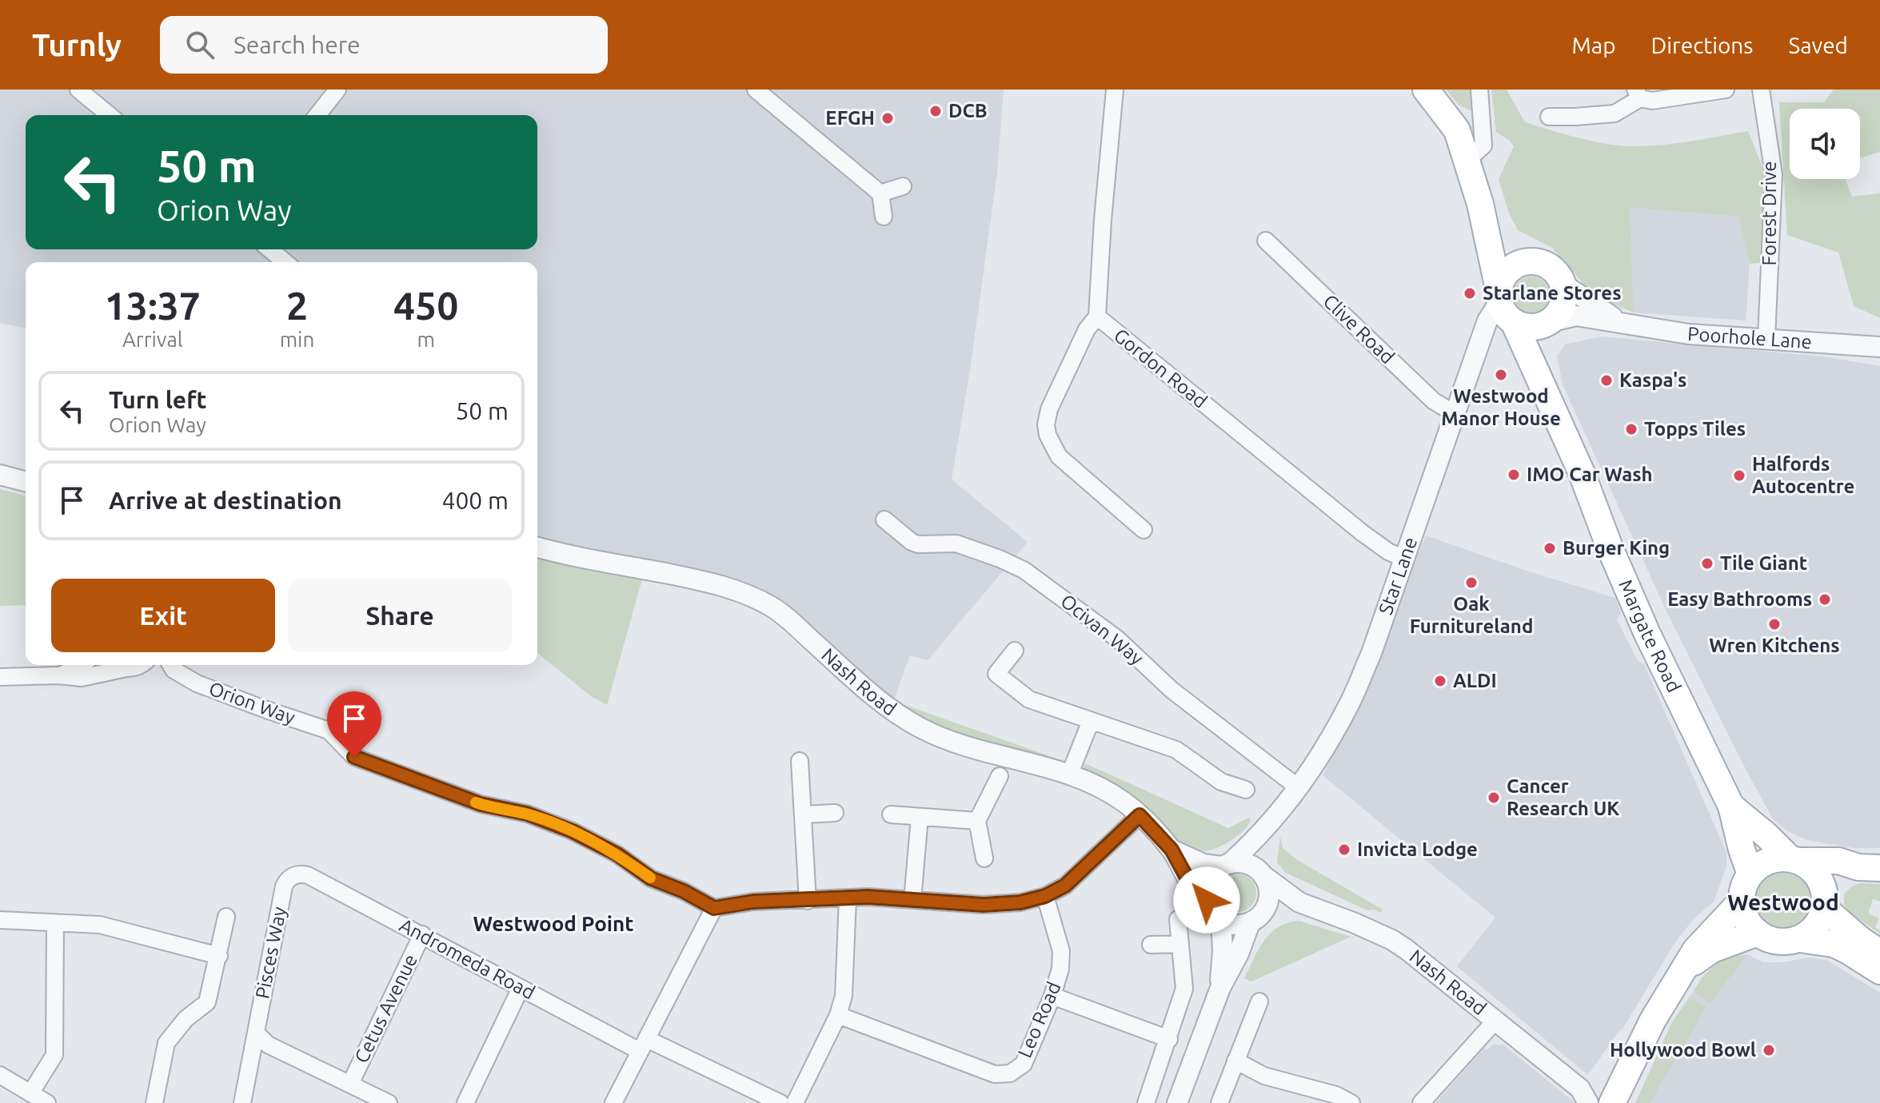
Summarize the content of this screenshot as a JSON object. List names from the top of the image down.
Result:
{
  "streets": {
    "main road": ["Margate Road"],
    "street": [
      "Forest Drive",
      "Clive Road",
      "Poorhole Lane",
      "Gordon Road",
      "Star Lane",
      "Ocivan Way",
      "Nash Road",
      "Orion Way",
      "Pisces Way",
      "Andromeda Road",
      "Cetus Avenue",
      "Leo Road"
    ]
  },
  "crossings": [
    ["Forest Drive", "Poorhole Lane"],
    ["Clive Road", "Star Lane"],
    ["Poorhole Lane", "Star Lane"],
    ["Poorhole Lane", "Margate Road"],
    ["Gordon Road", "Star Lane"],
    ["Star Lane", "Ocivan Way"],
    ["Star Lane", "Margate Road"],
    ["Star Lane", "Nash Road"],
    ["Pisces Way", "Andromeda Road"],
    ["Andromeda Road", "Cetus Avenue"]
  ],
  "districts": ["Westwood", "Westwood Point"],
  "places": [
    "DCB",
    "EFGH",
    "Starlane Stores",
    "Westwood Manor House",
    "Kaspa's",
    "Topps Tiles",
    "IMO Car Wash",
    "Halfords Autocentre",
    "Burger King",
    "Tile Giant",
    "Oak Furnitureland",
    "Easy Bathrooms",
    "Wren Kitchens",
    "ALDI",
    "Cancer Research UK",
    "Invicta Lodge",
    "Hollywood Bowl"
  ],
  "page": {
    "header": "Turnly",
    "search": "Search here",
    "nav": ["Map", "Directions", "Saved"],
    "turn": ["50 m", "Orion Way"],
    "eta": [
      "13:37",
      "Arrival",
      "2",
      "min",
      "450",
      "m"
    ],
    "list": [
      {
        "name": "Turn left",
        "note": "Orion Way",
        "value": "50 m"
      },
      {
        "name": "Arrive at destination",
        "value": "400 m"
      }
    ],
    "buttons": ["Exit", "Share"]
  }
}
